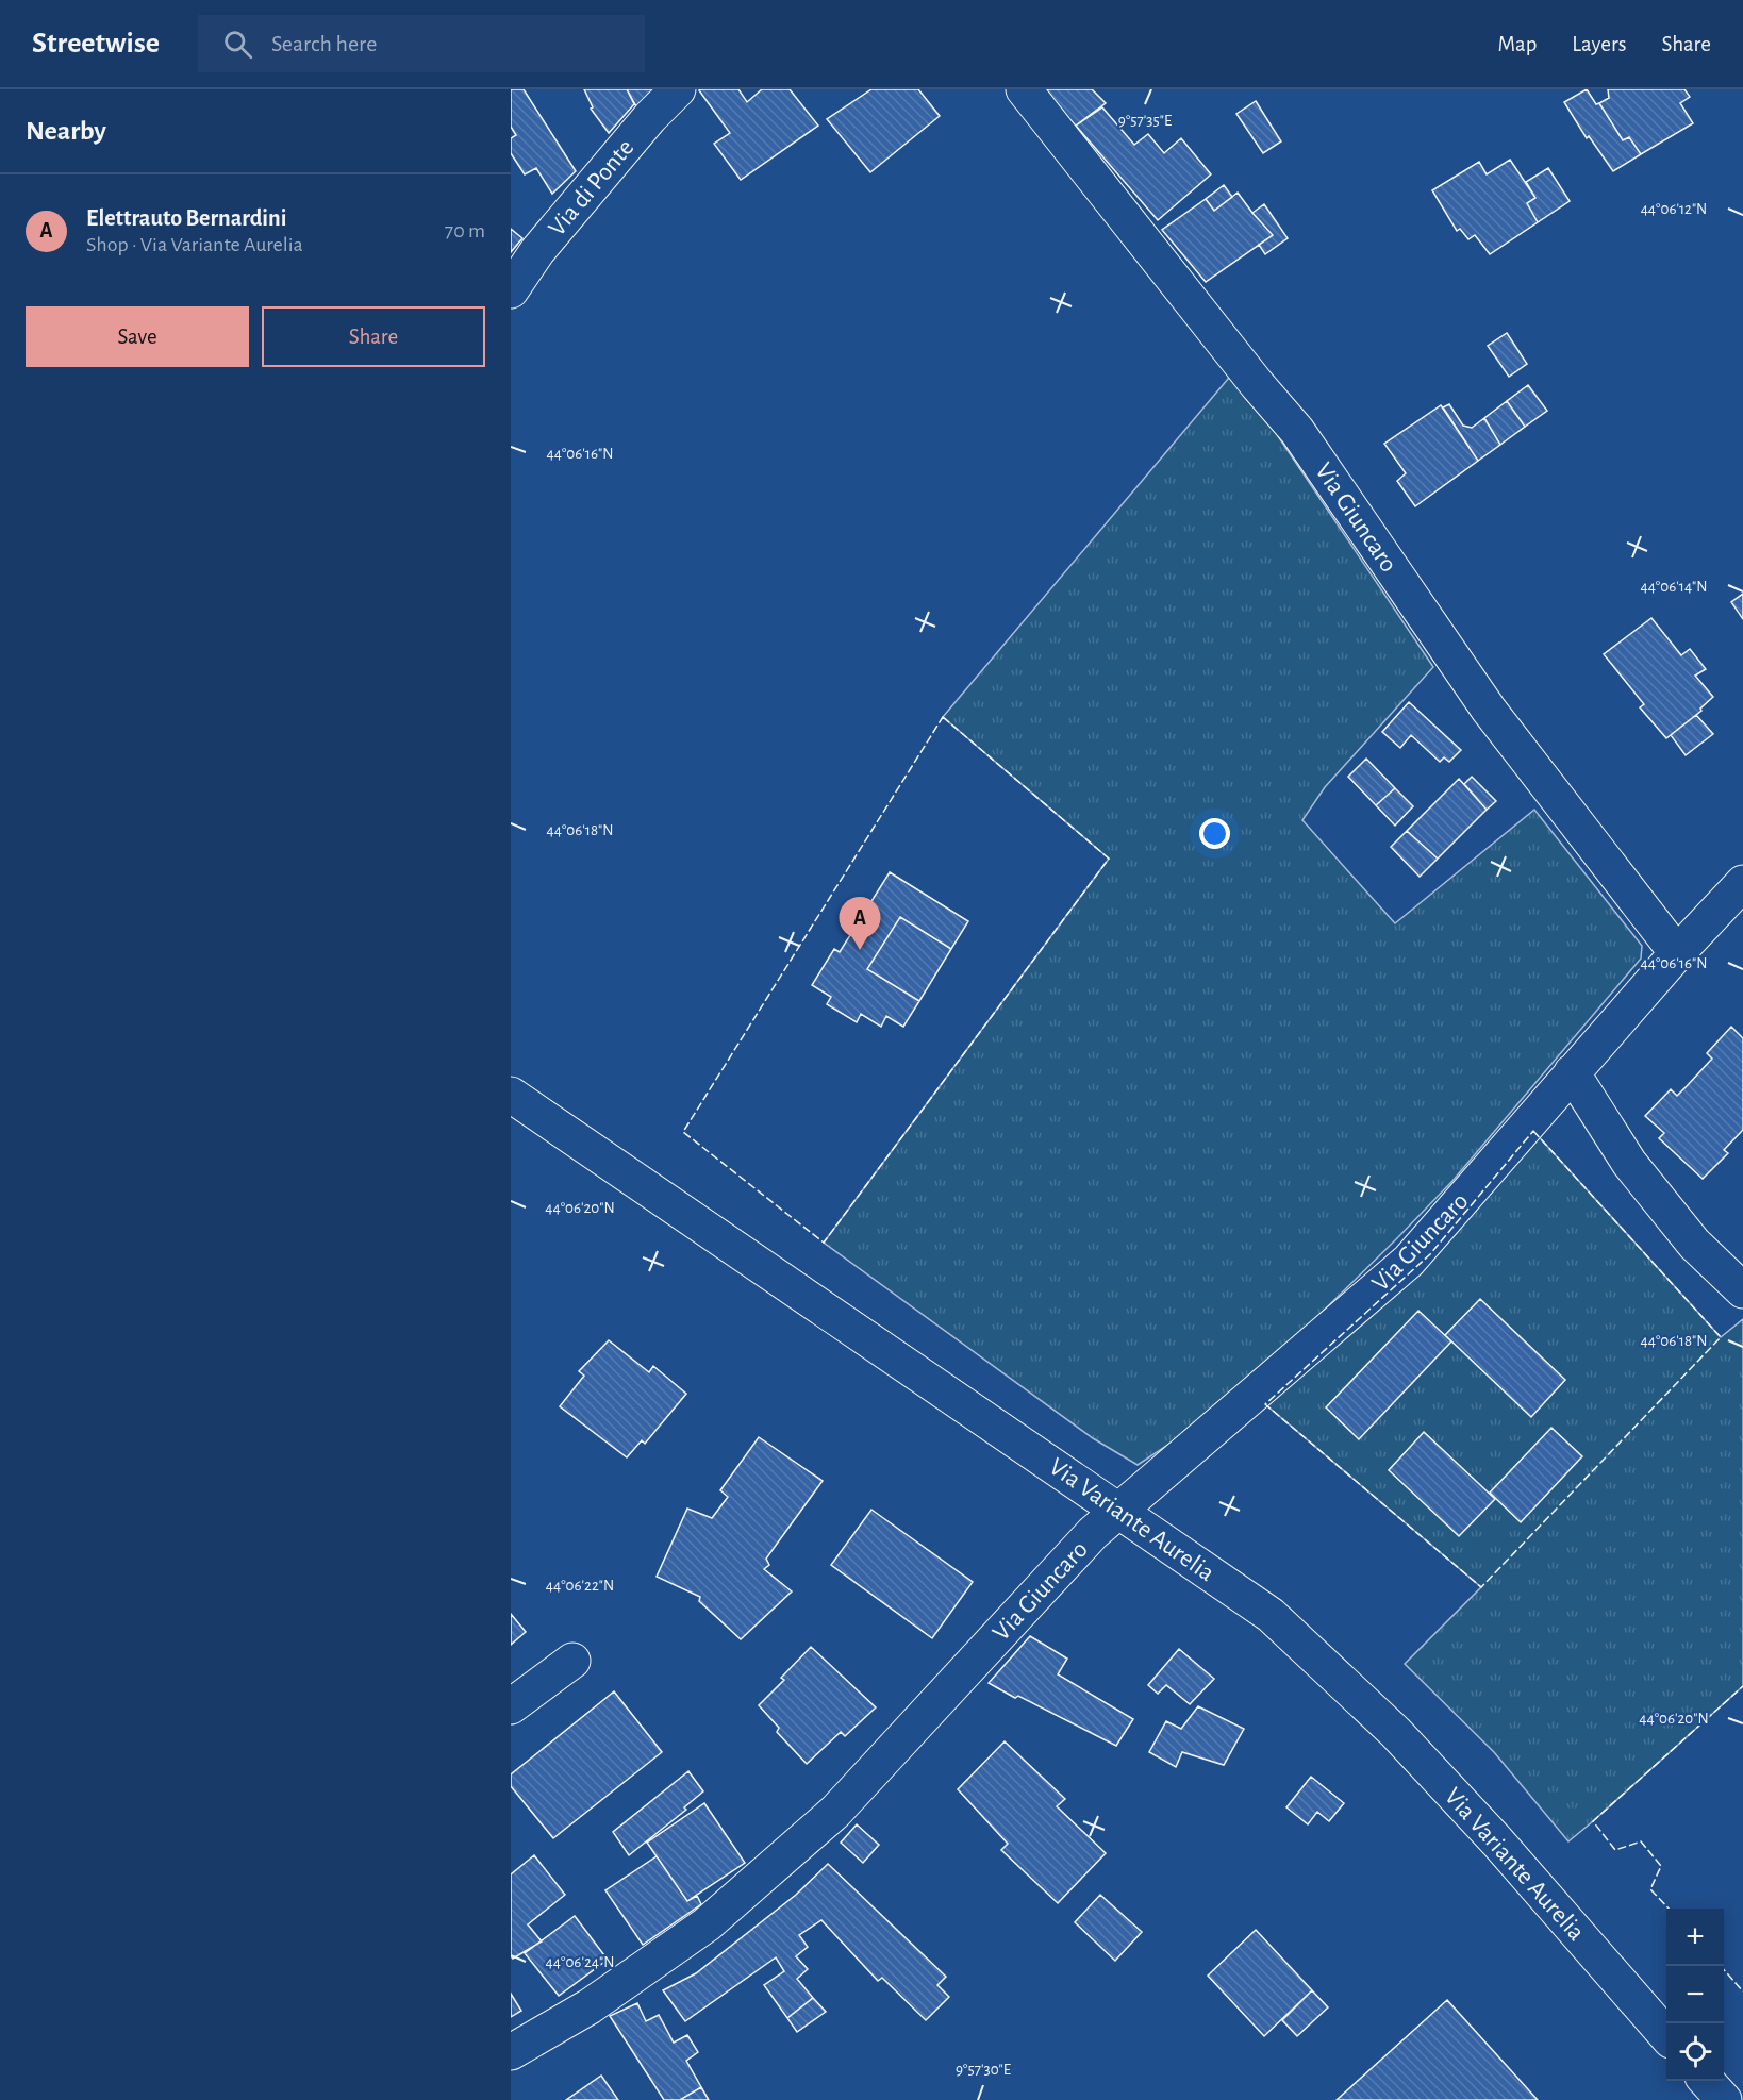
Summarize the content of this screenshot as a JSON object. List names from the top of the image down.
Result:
{
  "streets": {
    "street": ["Via di Ponte", "Via Giuncaro", "Via Variante Aurelia"]
  },
  "crossings": [
    ["Via Giuncaro", "Via Variante Aurelia"]
  ],
  "page": {
    "header": "Streetwise",
    "search": "Search here",
    "nav": ["Map", "Layers", "Share"],
    "heading": "Nearby",
    "list": [
      {
        "mark": "A",
        "name": "Elettrauto Bernardini",
        "note": "Shop · Via Variante Aurelia",
        "value": "70 m"
      }
    ],
    "buttons": ["Save", "Share"],
    "pins": "A",
    "map_buttons": ["+", "−"]
  },
  "coordinates": [
    "9°57'35\"E",
    "44°06'12\"N",
    "44°06'16\"N",
    "44°06'14\"N",
    "44°06'18\"N",
    "44°06'20\"N",
    "44°06'22\"N",
    "44°06'24\"N",
    "9°57'30\"E"
  ]
}
